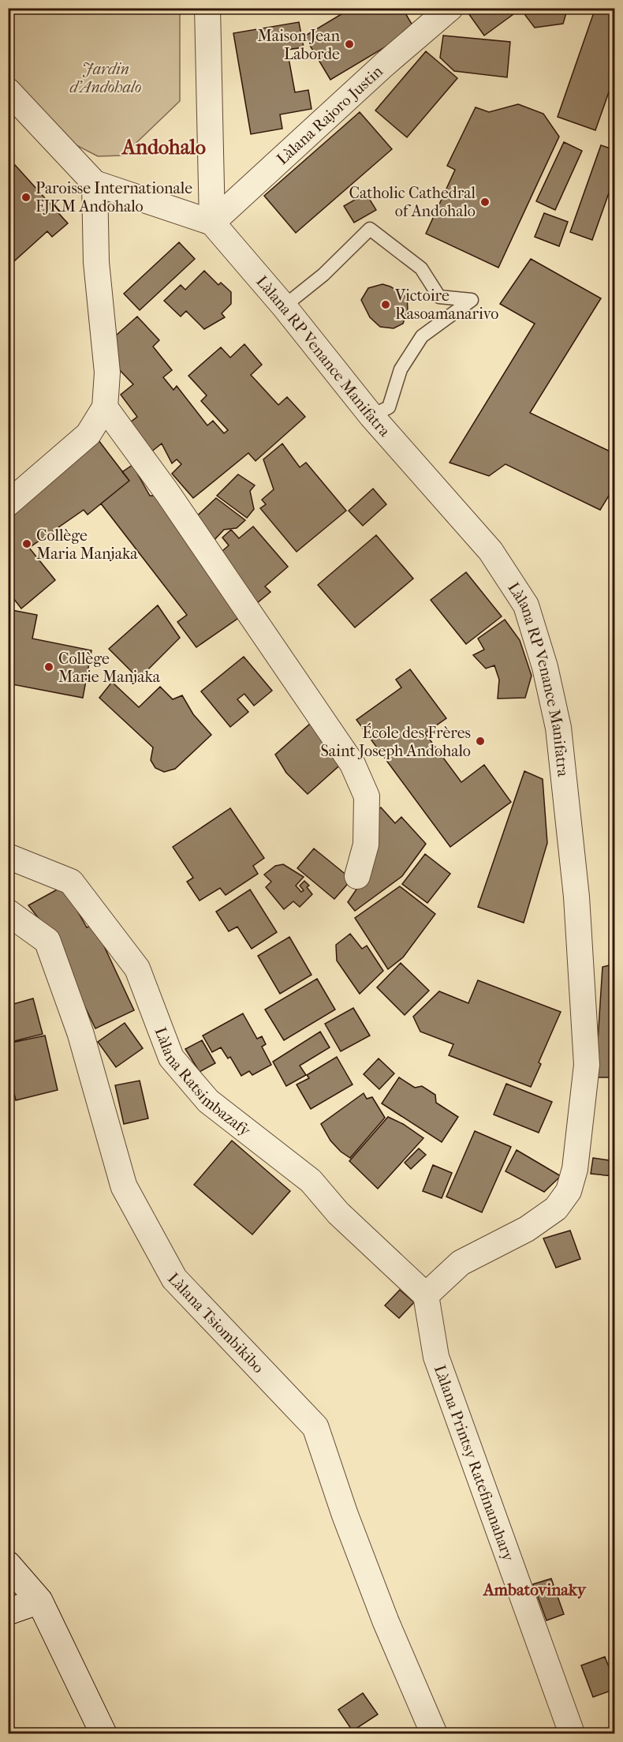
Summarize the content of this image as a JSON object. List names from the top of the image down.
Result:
{
  "streets": {
    "street": [
      "Làlana Rajoro Justin",
      "Làlana RP Venance Manifatra",
      "Làlana Ratsimbazafy",
      "Làlana Tsiombikibo",
      "Làlana Printsy Ratefinanahary"
    ]
  },
  "crossings": [
    ["Làlana Rajoro Justin", "Làlana RP Venance Manifatra"],
    ["Làlana RP Venance Manifatra", "Làlana Ratsimbazafy"],
    ["Làlana RP Venance Manifatra", "Làlana Printsy Ratefinanahary"],
    ["Làlana Ratsimbazafy", "Làlana Printsy Ratefinanahary"]
  ],
  "districts": ["Andohalo", "Ambatovinaky"],
  "parks": ["Jardin d'Andohalo"],
  "places": [
    "Maison Jean Laborde",
    "Paroisse Internationale FJKM Andohalo",
    "Catholic Cathedral of Andohalo",
    "Victoire Rasoamanarivo",
    "Collège Maria Manjaka",
    "Collège Marie Manjaka",
    "École des Frères Saint Joseph Andohalo"
  ]
}
